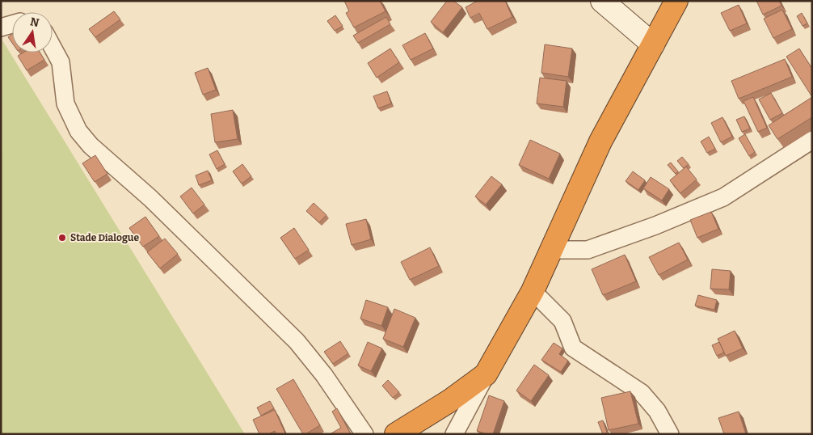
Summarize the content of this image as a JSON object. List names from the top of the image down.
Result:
{
  "places": ["Stade Dialogue"],
  "north": "top"
}
